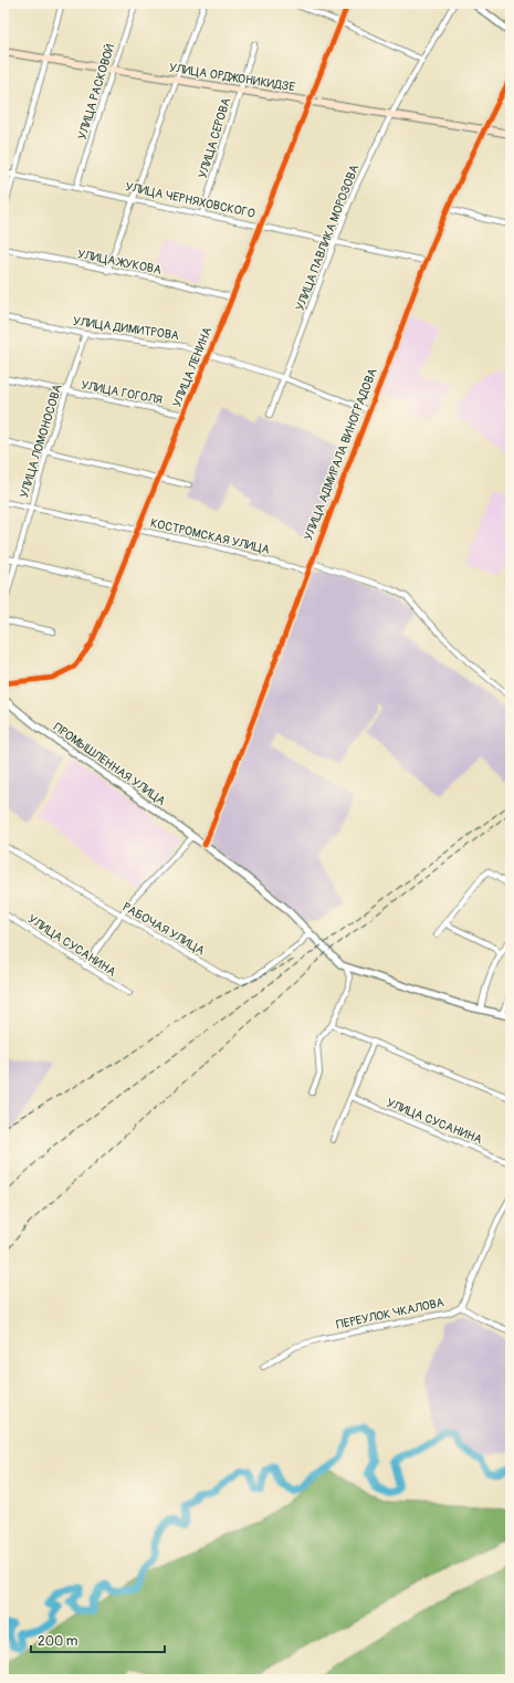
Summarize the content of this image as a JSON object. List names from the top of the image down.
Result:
{
  "streets": {
    "main road": ["УЛИЦА ОРДЖОНИКИДЗЕ"],
    "street": [
      "УЛИЦА РАСКОВОЙ",
      "УЛИЦА СЕРОВА",
      "УЛИЦА ЧЕРНЯХОВСКОГО",
      "УЛИЦА ПАВЛИКА МОРОЗОВА",
      "УЛИЦА ЖУКОВА",
      "УЛИЦА ДИМИТРОВА",
      "УЛИЦА ЛЕНИНА",
      "УЛИЦА ГОГОЛЯ",
      "УЛИЦА ЛОМОНОСОВА",
      "УЛИЦА АДМИРАЛА ВИНОГРАДОВА",
      "КОСТРОМСКАЯ УЛИЦА",
      "ПРОМЫШЛЕННАЯ УЛИЦА",
      "РАБОЧАЯ УЛИЦА",
      "УЛИЦА СУСАНИНА",
      "ПЕРЕУЛОК ЧКАЛОВА"
    ]
  },
  "crossings": [
    ["УЛИЦА ОРДЖОНИКИДЗЕ", "УЛИЦА РАСКОВОЙ"],
    ["УЛИЦА ОРДЖОНИКИДЗЕ", "УЛИЦА СЕРОВА"],
    ["УЛИЦА ОРДЖОНИКИДЗЕ", "УЛИЦА ПАВЛИКА МОРОЗОВА"],
    ["УЛИЦА ОРДЖОНИКИДЗЕ", "УЛИЦА ЛЕНИНА"],
    ["УЛИЦА ОРДЖОНИКИДЗЕ", "УЛИЦА АДМИРАЛА ВИНОГРАДОВА"],
    ["УЛИЦА РАСКОВОЙ", "УЛИЦА ЧЕРНЯХОВСКОГО"],
    ["УЛИЦА СЕРОВА", "УЛИЦА ЧЕРНЯХОВСКОГО"],
    ["УЛИЦА ЧЕРНЯХОВСКОГО", "УЛИЦА ПАВЛИКА МОРОЗОВА"],
    ["УЛИЦА ЧЕРНЯХОВСКОГО", "УЛИЦА ЛЕНИНА"],
    ["УЛИЦА ЧЕРНЯХОВСКОГО", "УЛИЦА АДМИРАЛА ВИНОГРАДОВА"],
    ["УЛИЦА ПАВЛИКА МОРОЗОВА", "УЛИЦА ДИМИТРОВА"],
    ["УЛИЦА ЖУКОВА", "УЛИЦА ЛЕНИНА"],
    ["УЛИЦА ДИМИТРОВА", "УЛИЦА ЛЕНИНА"],
    ["УЛИЦА ДИМИТРОВА", "УЛИЦА ЛОМОНОСОВА"],
    ["УЛИЦА ДИМИТРОВА", "УЛИЦА АДМИРАЛА ВИНОГРАДОВА"],
    ["УЛИЦА ЛЕНИНА", "УЛИЦА ГОГОЛЯ"],
    ["УЛИЦА ЛЕНИНА", "КОСТРОМСКАЯ УЛИЦА"],
    ["УЛИЦА ГОГОЛЯ", "УЛИЦА ЛОМОНОСОВА"],
    ["УЛИЦА ЛОМОНОСОВА", "КОСТРОМСКАЯ УЛИЦА"],
    ["УЛИЦА АДМИРАЛА ВИНОГРАДОВА", "КОСТРОМСКАЯ УЛИЦА"],
    ["УЛИЦА АДМИРАЛА ВИНОГРАДОВА", "ПРОМЫШЛЕННАЯ УЛИЦА"],
    ["ПРОМЫШЛЕННАЯ УЛИЦА", "РАБОЧАЯ УЛИЦА"]
  ],
  "scale_bar": "200 m"
}
